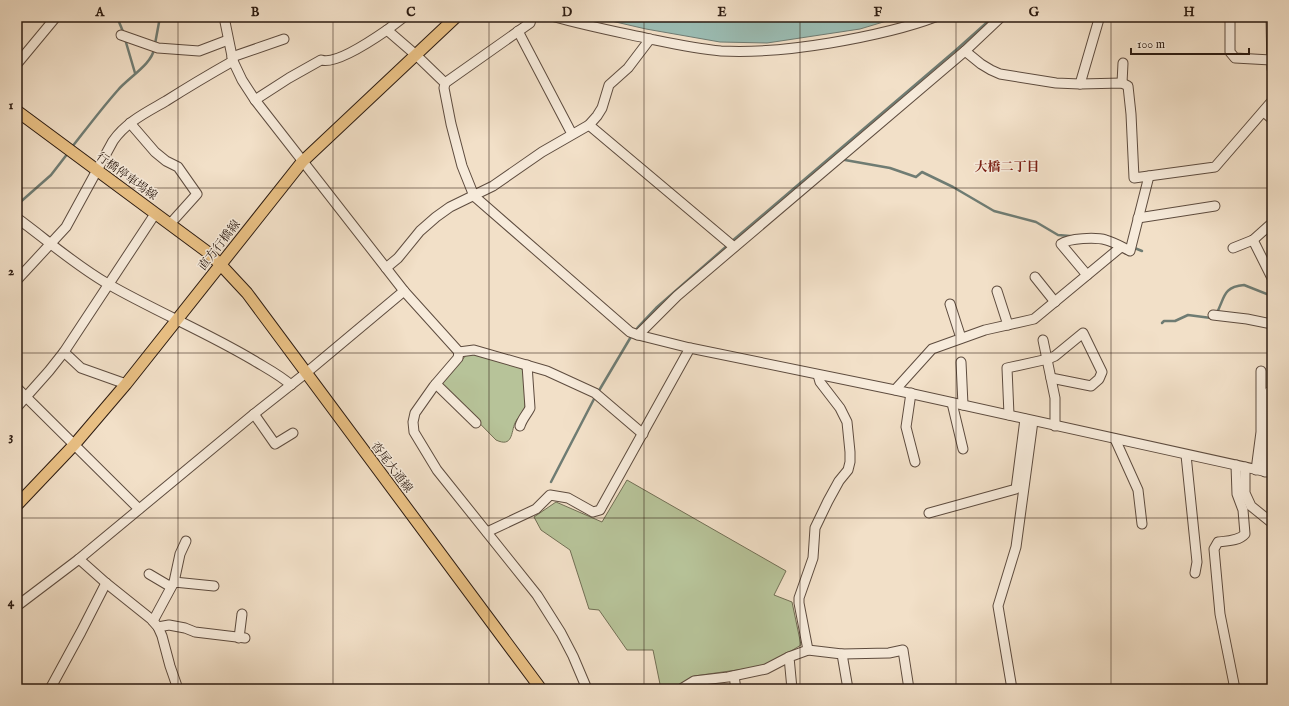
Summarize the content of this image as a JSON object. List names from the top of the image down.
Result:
{
  "streets": {
    "main road": ["行橋停車場線", "直方行橋線", "沓尾大通線"]
  },
  "crossings": [
    ["行橋停車場線", "直方行橋線"],
    ["行橋停車場線", "沓尾大通線"],
    ["直方行橋線", "沓尾大通線"]
  ],
  "districts": ["大橋二丁目"],
  "scale_bar": "100 m",
  "grid": {
    "columns": [
      "A",
      "B",
      "C",
      "D",
      "E",
      "F",
      "G",
      "H"
    ],
    "rows": [
      "1",
      "2",
      "3",
      "4"
    ]
  }
}
